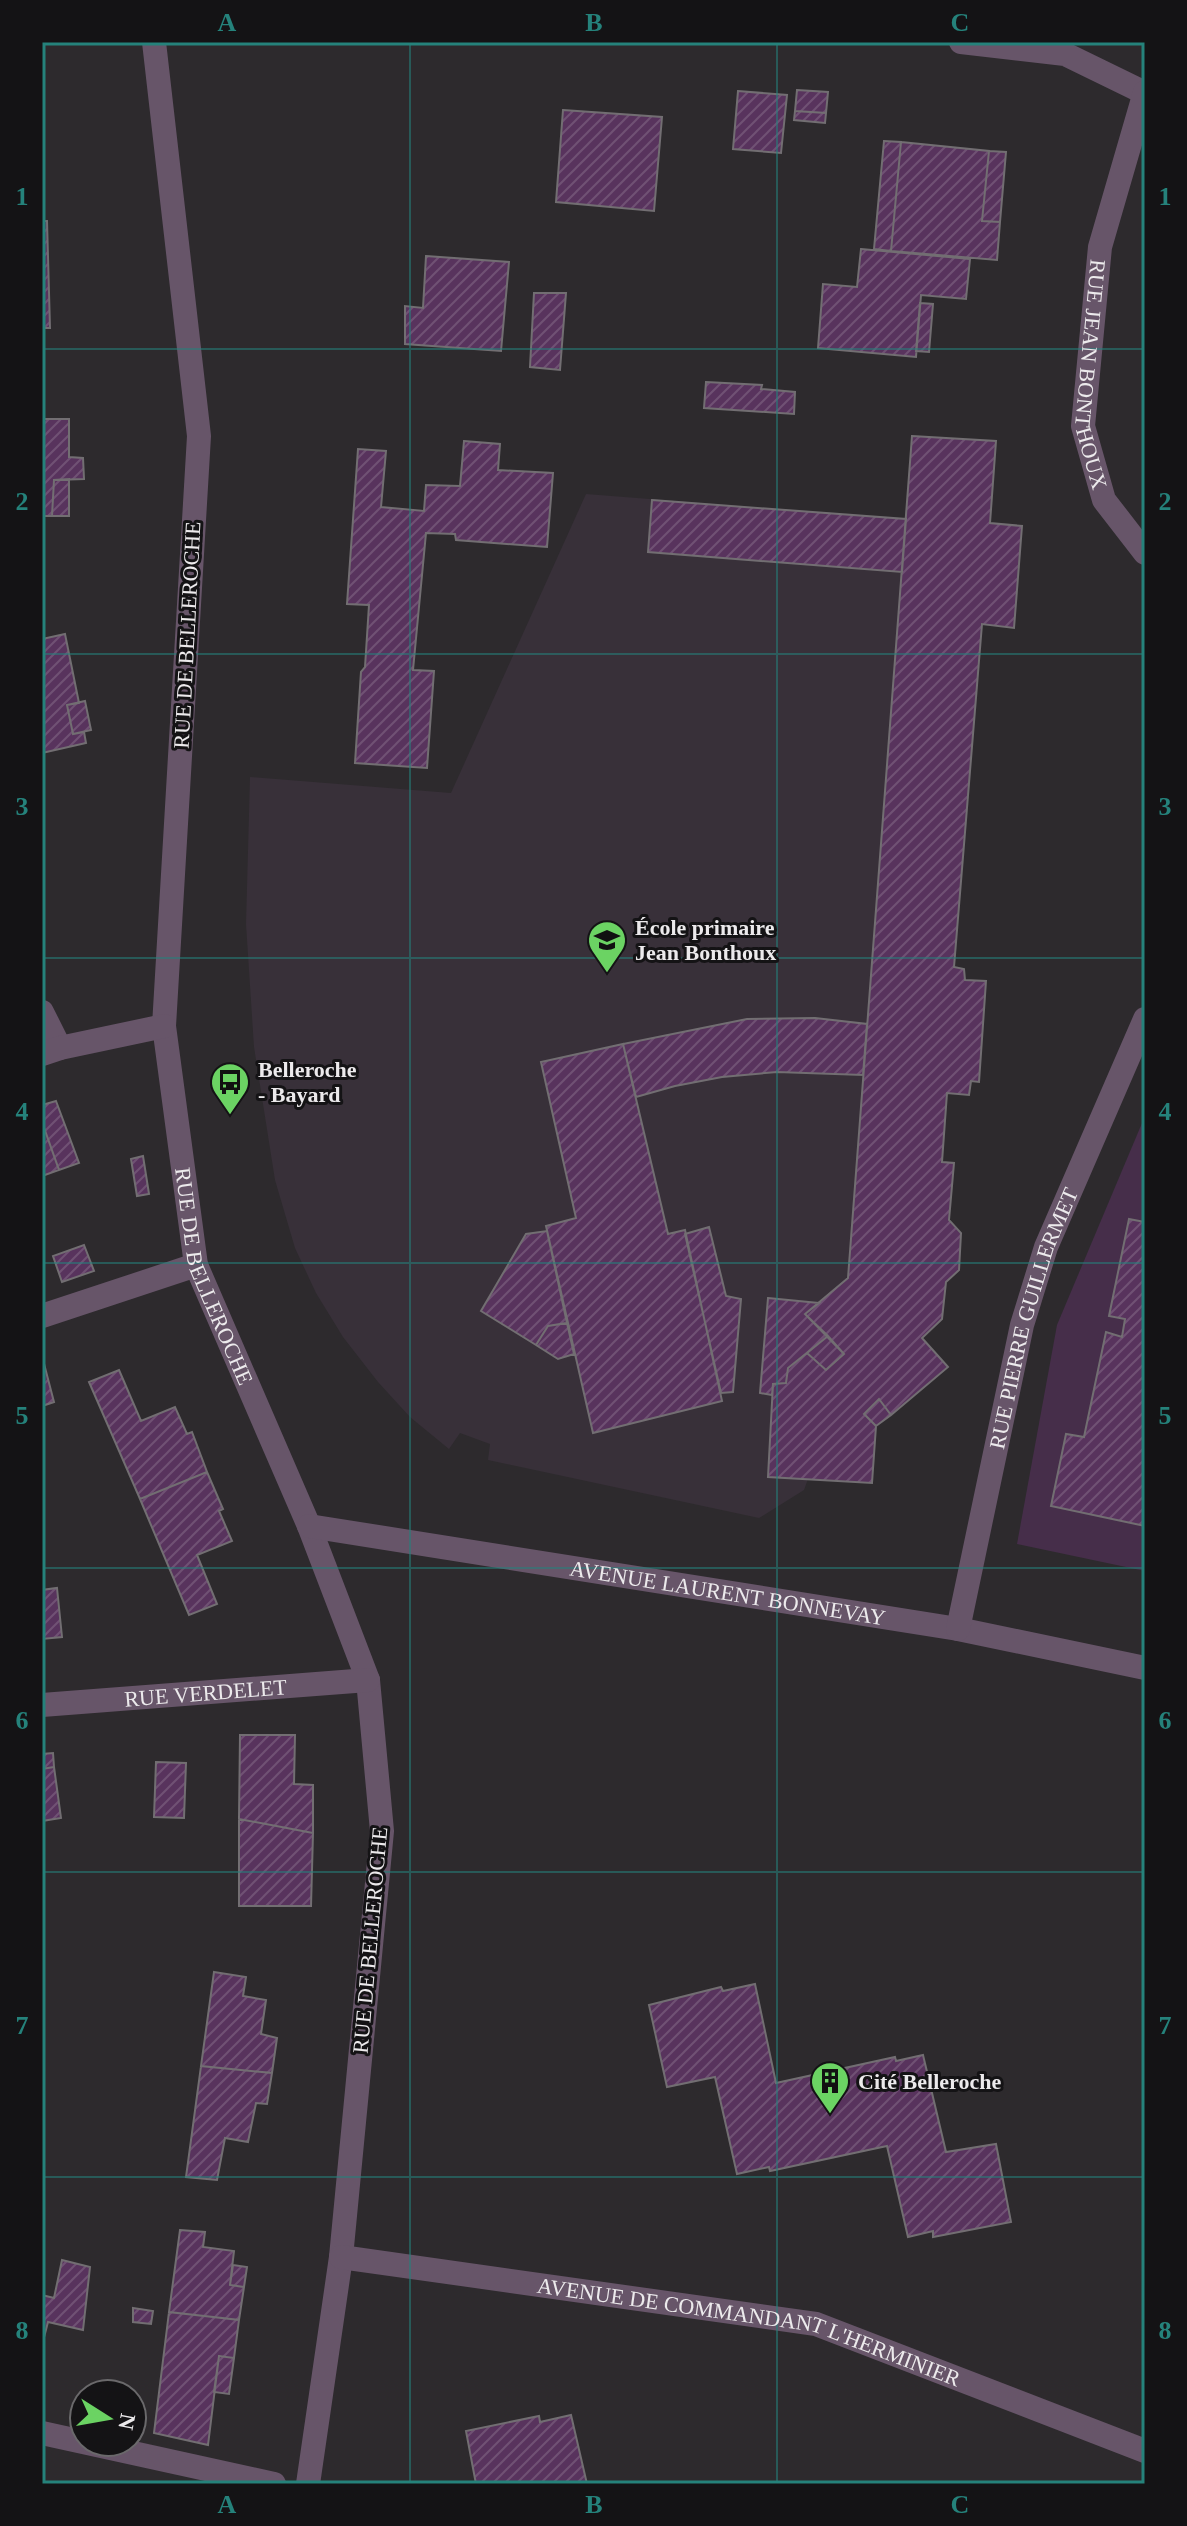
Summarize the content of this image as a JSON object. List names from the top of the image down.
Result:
{
  "streets": {
    "street": [
      "RUE JEAN BONTHOUX",
      "RUE DE BELLEROCHE",
      "RUE PIERRE GUILLERMET",
      "AVENUE LAURENT BONNEVAY",
      "RUE VERDELET",
      "AVENUE DE COMMANDANT L'HERMINIER"
    ]
  },
  "crossings": [
    ["RUE DE BELLEROCHE", "AVENUE LAURENT BONNEVAY"],
    ["RUE DE BELLEROCHE", "RUE VERDELET"],
    ["RUE DE BELLEROCHE", "AVENUE DE COMMANDANT L'HERMINIER"],
    ["RUE PIERRE GUILLERMET", "AVENUE LAURENT BONNEVAY"]
  ],
  "places": {
    "school or university": ["École primaire Jean Bonthoux"],
    "bus stop": ["Belleroche - Bayard"],
    "building": ["Cité Belleroche"]
  },
  "north": "right",
  "grid": {
    "columns": ["A", "B", "C"],
    "rows": [
      "1",
      "2",
      "3",
      "4",
      "5",
      "6",
      "7",
      "8"
    ]
  }
}
